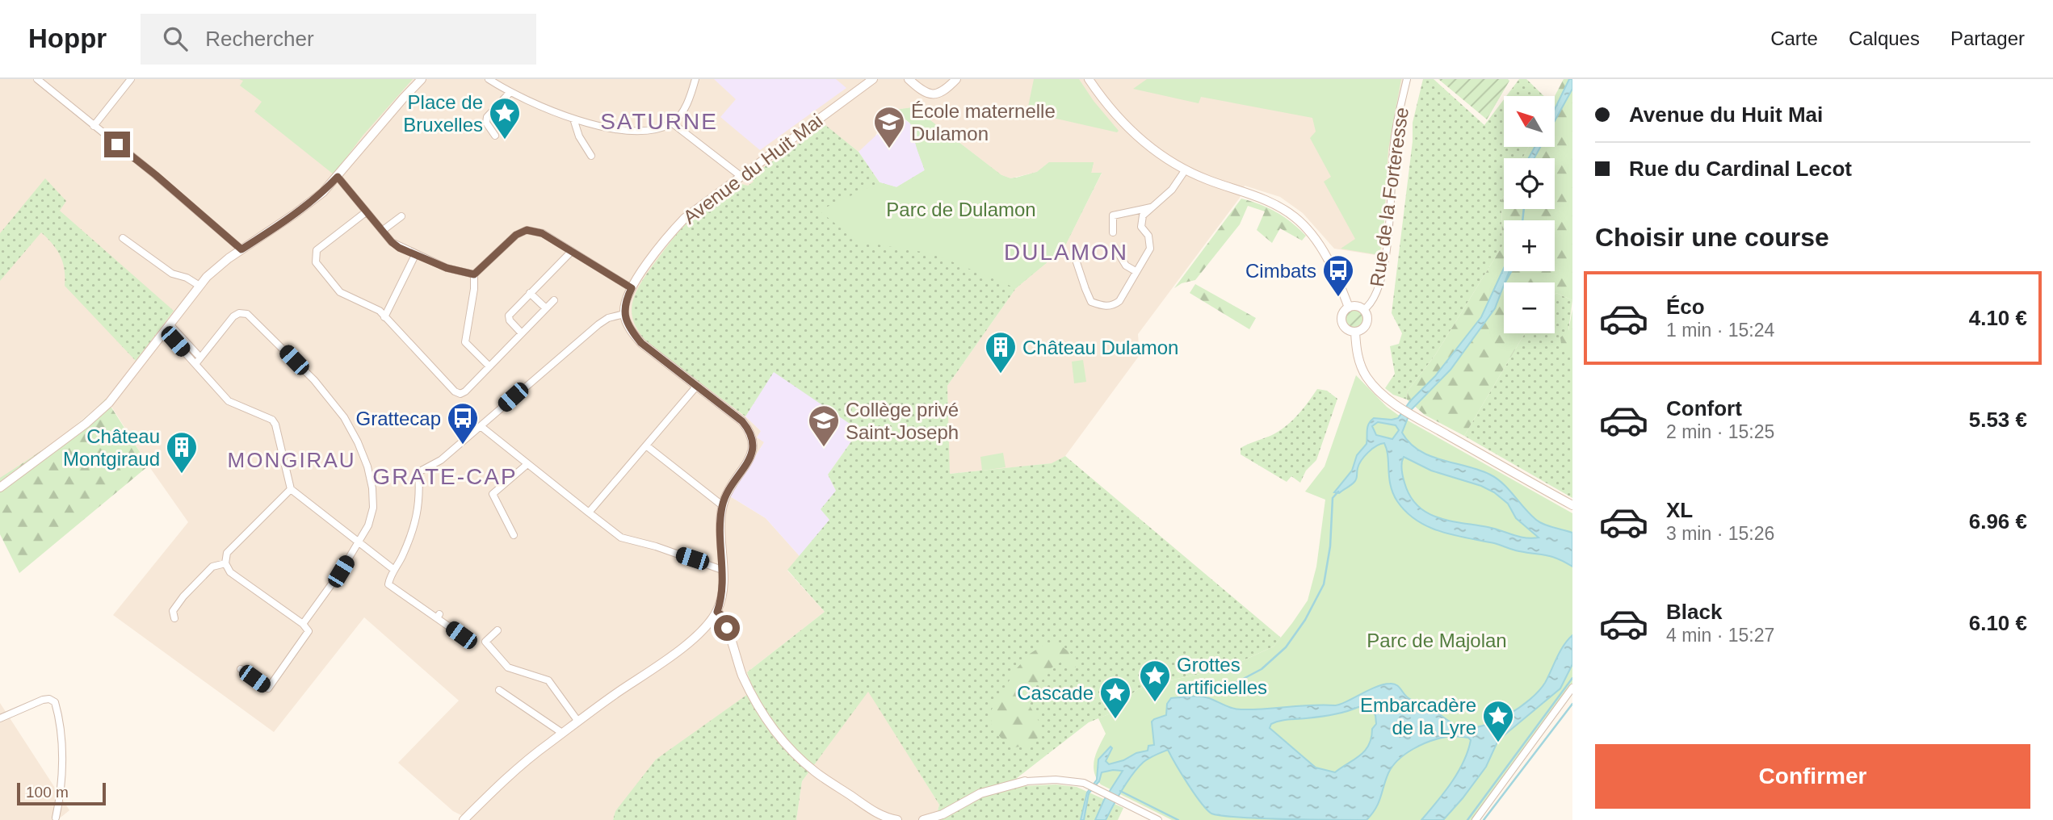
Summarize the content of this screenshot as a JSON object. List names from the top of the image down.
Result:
{
  "streets": {
    "main road": ["Avenue du Huit Mai"],
    "street": ["Rue de la Forteresse"]
  },
  "districts": [
    "SATURNE",
    "DULAMON",
    "MONGIRAU",
    "GRATE-CAP"
  ],
  "parks": ["Parc de Dulamon", "Parc de Majolan"],
  "places": {
    "place": [
      "Place de Bruxelles",
      "Grottes artificielles",
      "Cascade",
      "Embarcadère de la Lyre"
    ],
    "school or university": ["École maternelle Dulamon", "Collège privé Saint-Joseph"],
    "bus stop": ["Cimbats", "Grattecap"],
    "building": ["Château Dulamon", "Château Montgiraud"]
  },
  "scale_bar": "100 m",
  "north": "top left",
  "page": {
    "header": "Hoppr",
    "search": "Rechercher",
    "nav": ["Carte", "Calques", "Partager"],
    "banner": ["Avenue du Huit Mai", "Rue du Cardinal Lecot"],
    "map_buttons": ["+", "−"],
    "heading": "Choisir une course",
    "list": [
      {
        "name": "Éco",
        "note": "1 min · 15:24",
        "value": "4.10 €"
      },
      {
        "name": "Confort",
        "note": "2 min · 15:25",
        "value": "5.53 €"
      },
      {
        "name": "XL",
        "note": "3 min · 15:26",
        "value": "6.96 €"
      },
      {
        "name": "Black",
        "note": "4 min · 15:27",
        "value": "6.10 €"
      }
    ],
    "buttons": "Confirmer",
    "scale": "100 m"
  }
}
